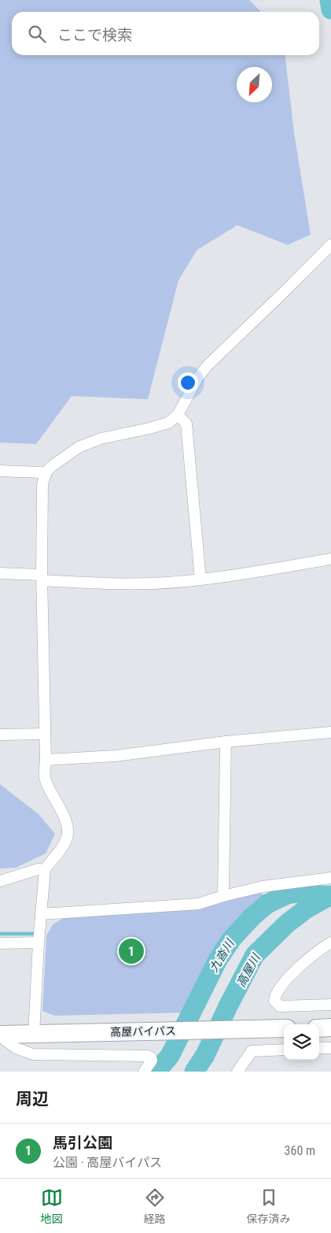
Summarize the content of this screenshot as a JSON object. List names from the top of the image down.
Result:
{
  "streets": {
    "highway": ["高屋バイパス"]
  },
  "water": ["九沓川", "高屋川"],
  "north": "bottom left",
  "page": {
    "search": "ここで検索",
    "pins": "1",
    "heading": "周辺",
    "list": [
      {
        "mark": "1",
        "name": "馬引公園",
        "note": "公園 · 高屋バイパス",
        "value": "360 m"
      }
    ],
    "nav": ["地図", "経路", "保存済み"]
  }
}
